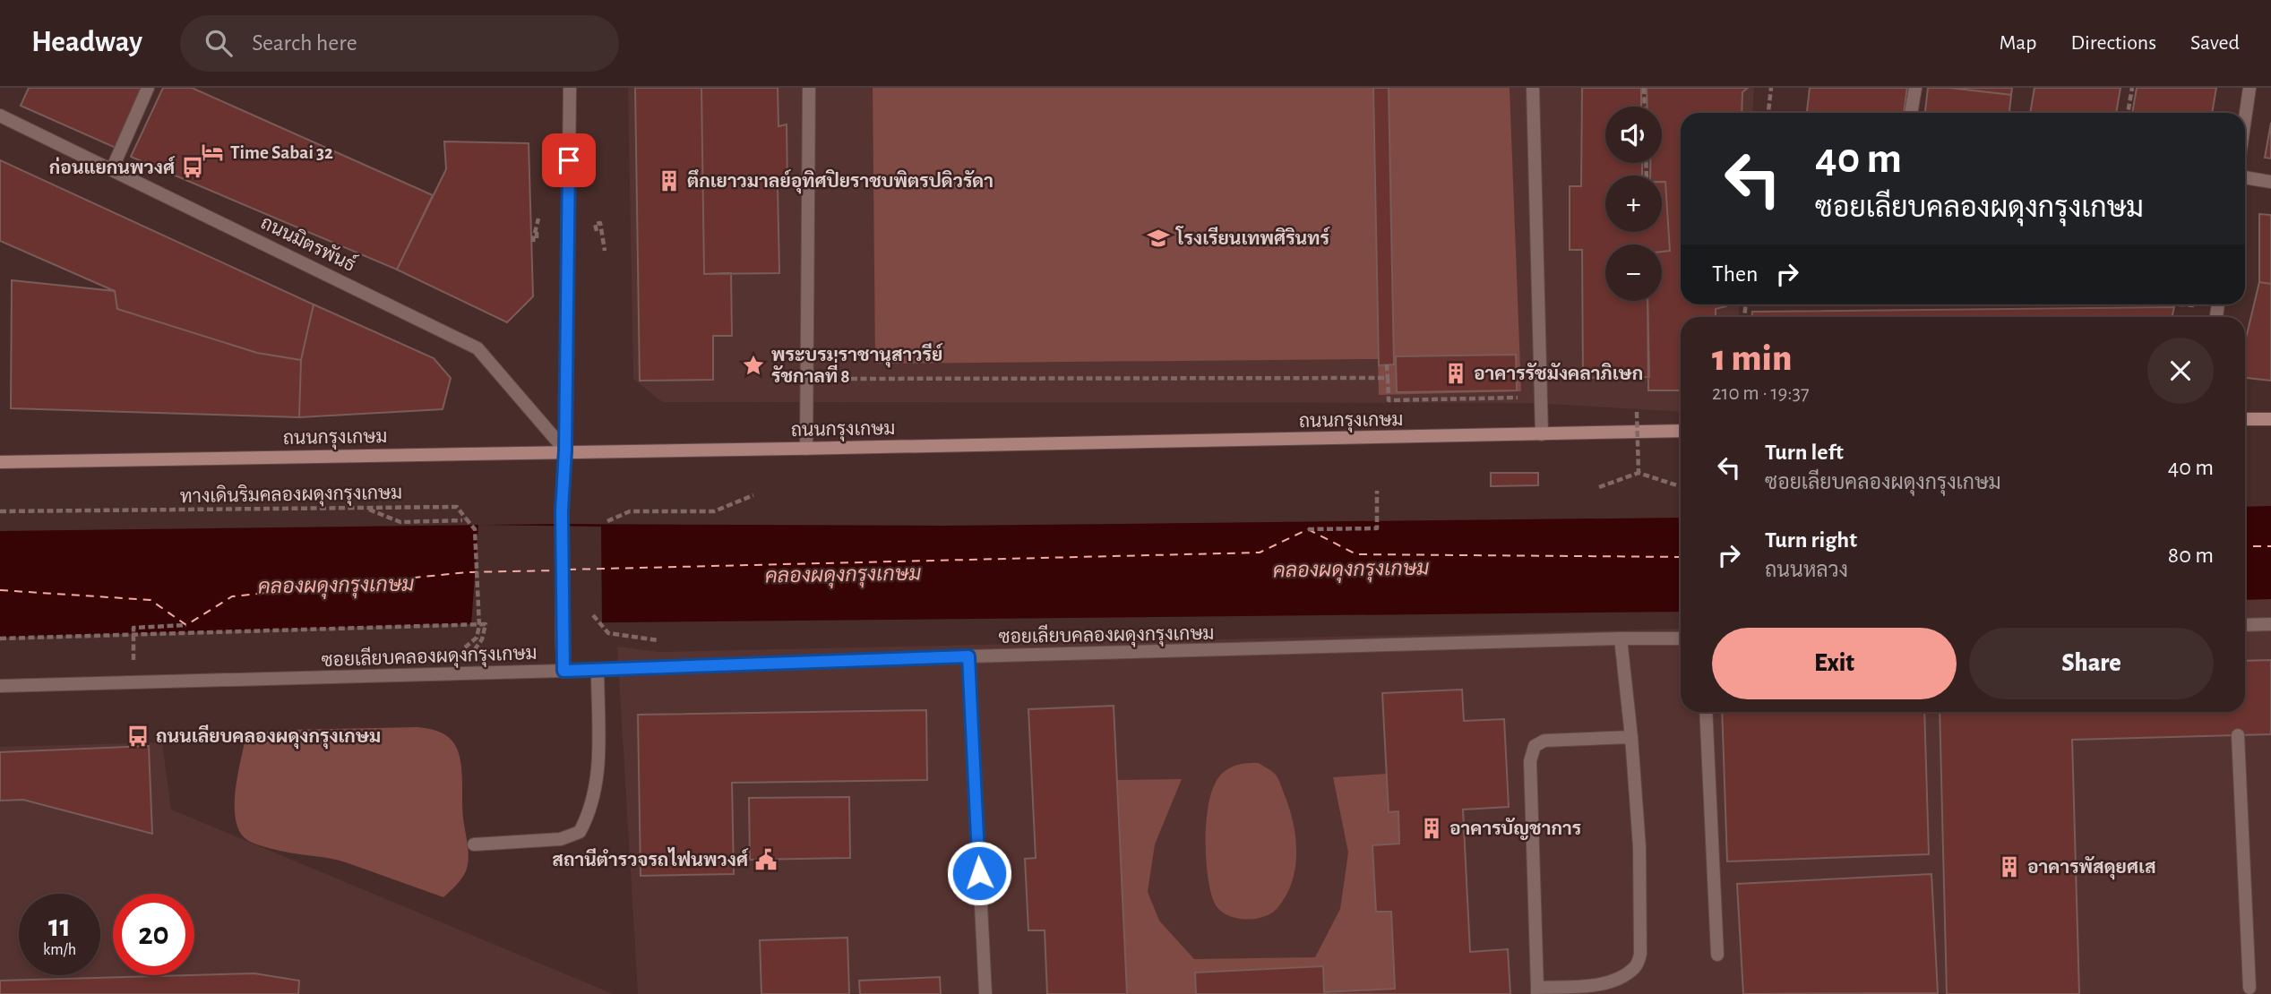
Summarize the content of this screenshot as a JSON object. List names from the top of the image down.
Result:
{
  "streets": {
    "main road": ["ถนนกรุงเกษม"],
    "street": ["ถนนมิตรพันธ์", "ซอยเลียบคลองผดุงกรุงเกษม"],
    "path": ["ทางเดินริมคลองผดุงกรุงเกษม"]
  },
  "crossings": [
    ["ถนนมิตรพันธ์", "ถนนกรุงเกษม"]
  ],
  "water": ["คลองผดุงกรุงเกษม"],
  "places": {
    "hotel": ["Time Sabai 32"],
    "bus stop": ["ก่อนแยกนพวงศ์", "ถนนเลียบคลองผดุงกรุงเกษม"],
    "building": [
      "ตึกเยาวมาลย์อุทิศปิยราชบพิตรปดิวรัดา",
      "อาคารรัชมังคลาภิเษก",
      "อาคารบัญชาการ",
      "อาคารพัสดุยศเส"
    ],
    "school or university": ["โรงเรียนเทพศิรินทร์"],
    "place": ["พระบรมราชานุสาวรีย์ รัชกาลที่ 8"],
    "public building": ["สถานีตำรวจรถไฟนพวงศ์"]
  },
  "page": {
    "header": "Headway",
    "search": "Search here",
    "nav": ["Map", "Directions", "Saved"],
    "map_buttons": ["+", "−"],
    "turn": ["40 m", "ซอยเลียบคลองผดุงกรุงเกษม"],
    "then": "Then",
    "heading": ["1 min", "210 m · 19:37"],
    "list": [
      {
        "name": "Turn left",
        "note": "ซอยเลียบคลองผดุงกรุงเกษม",
        "value": "40 m"
      },
      {
        "name": "Turn right",
        "note": "ถนนหลวง",
        "value": "80 m"
      }
    ],
    "buttons": ["Exit", "Share"],
    "speed": "11 km/h",
    "limit": "20"
  }
}
